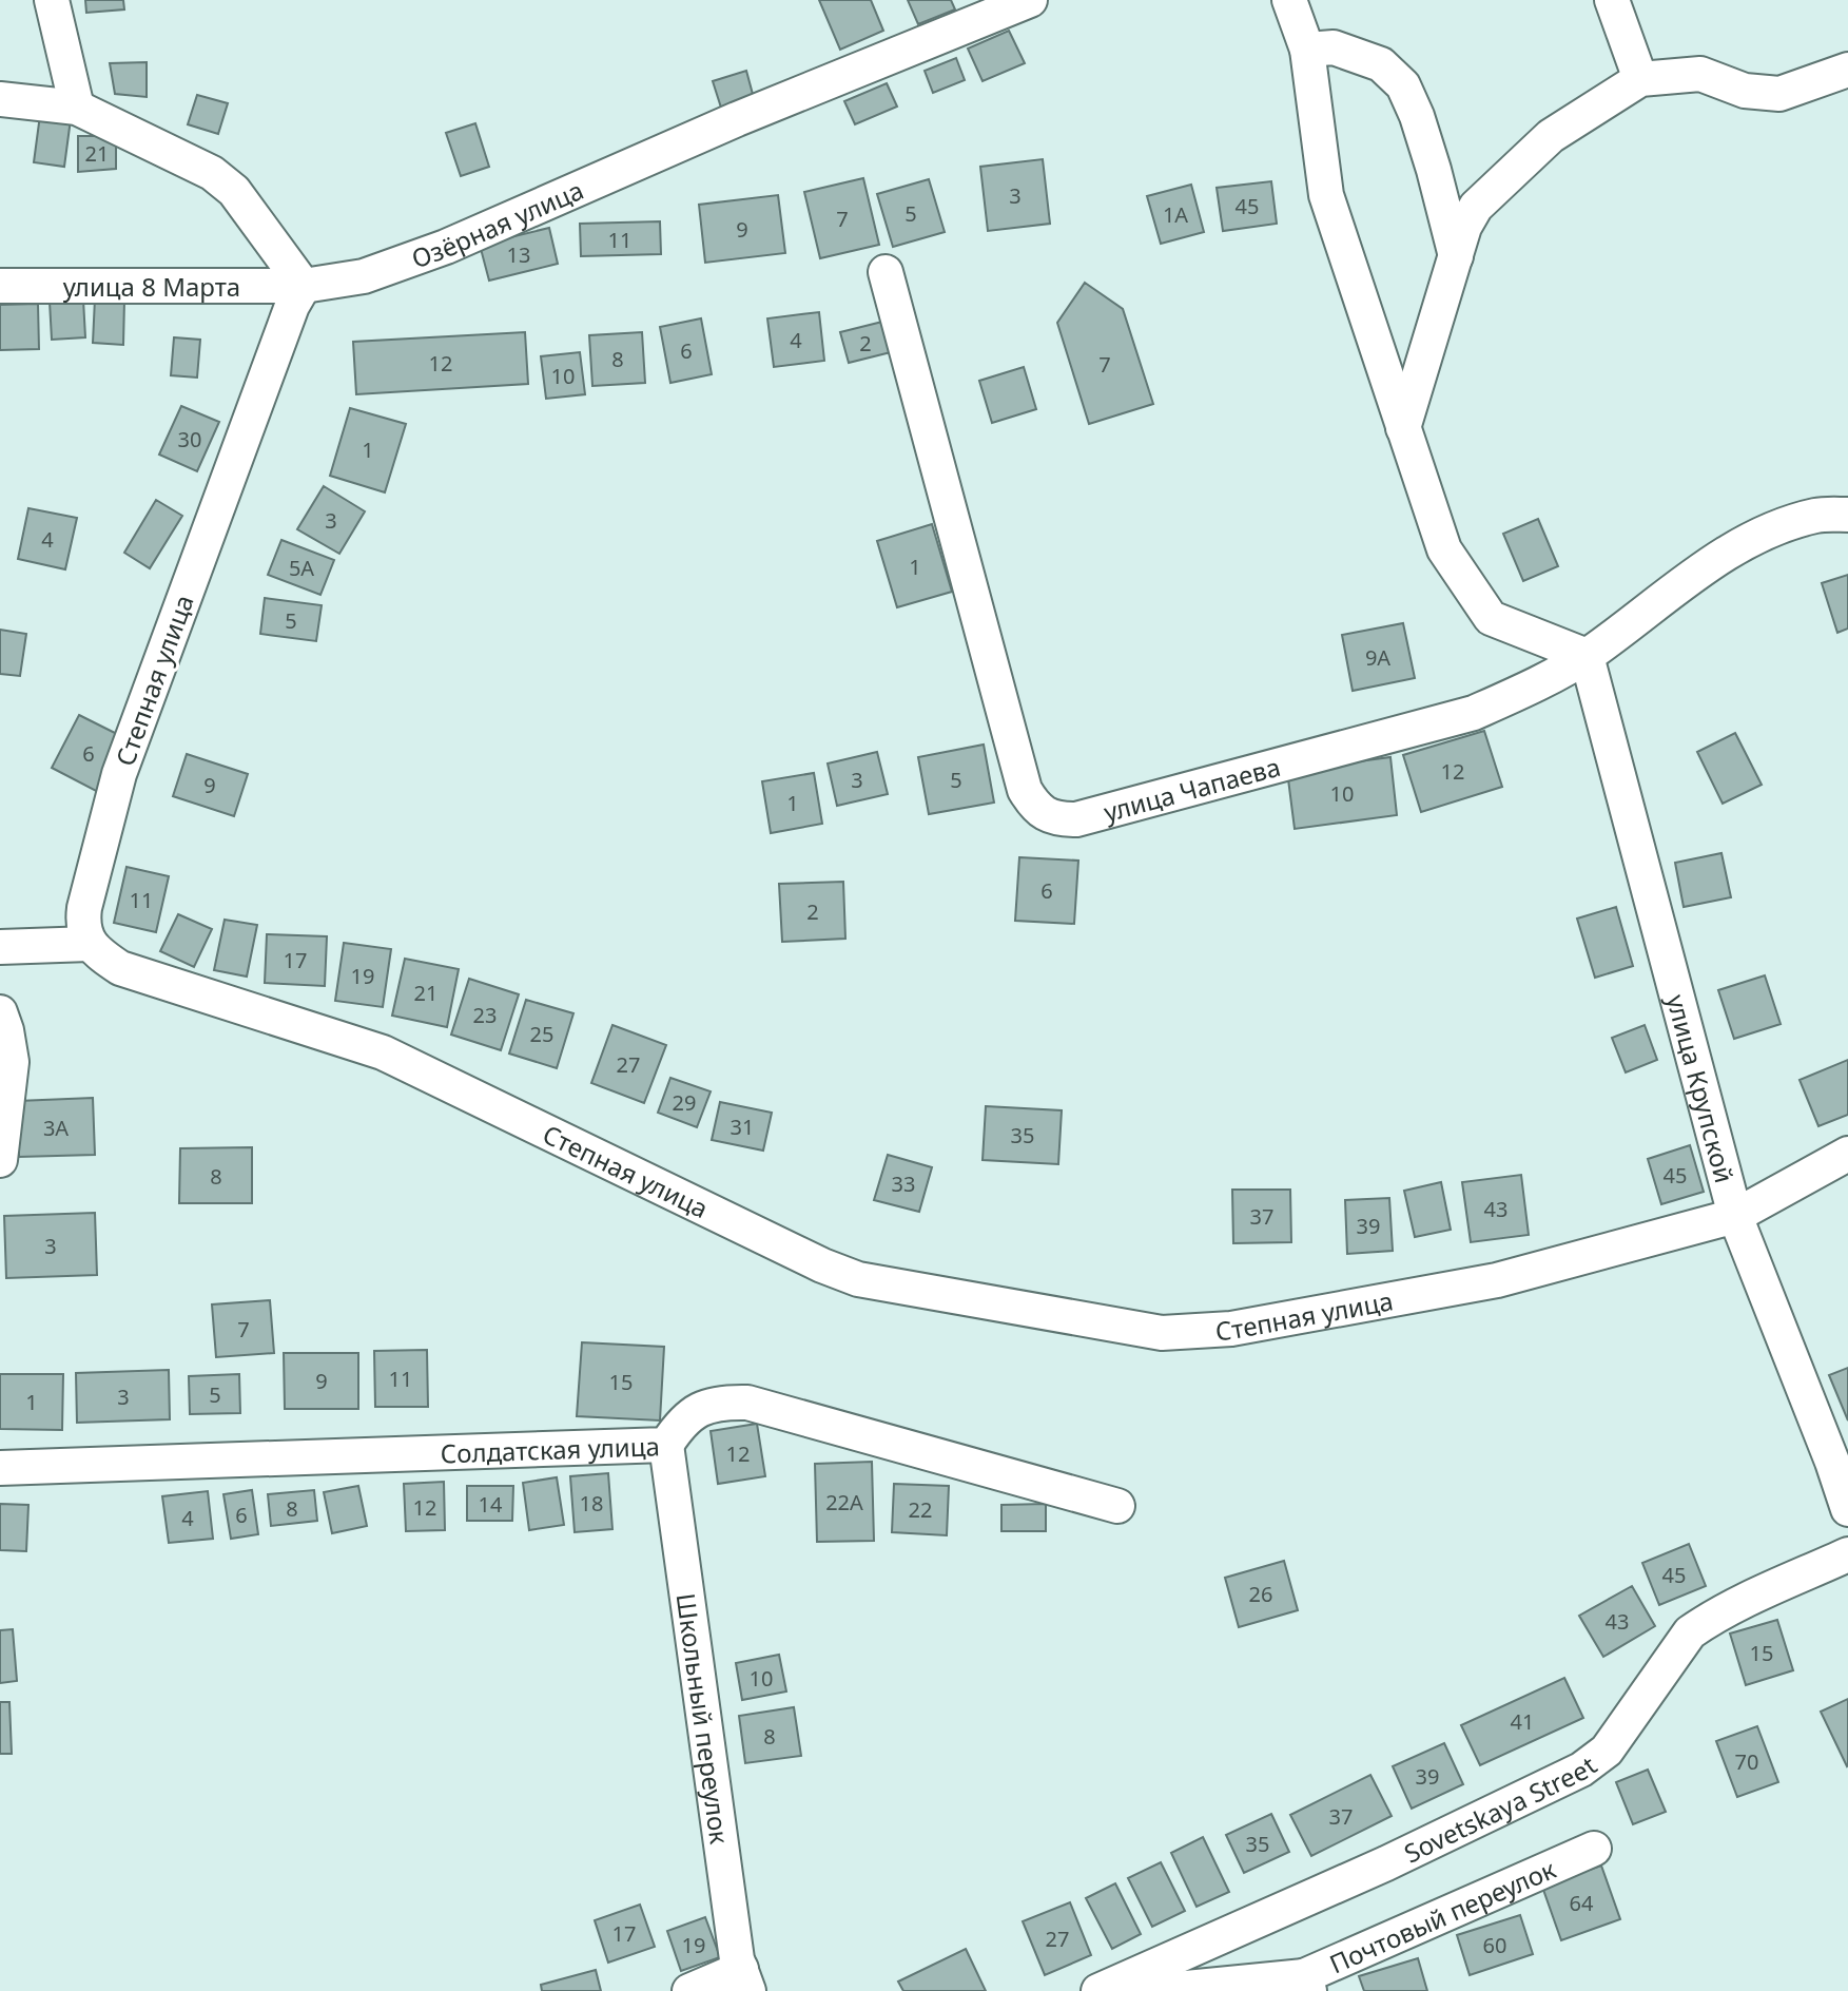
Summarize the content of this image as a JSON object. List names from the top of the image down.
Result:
{
  "streets": {
    "street": [
      "Озёрная улица",
      "улица 8 Марта",
      "Степная улица",
      "улица Чапаева",
      "улица Крупской",
      "Солдатская улица",
      "Школьный переулок",
      "Sovetskaya Street",
      "Почтовый переулок"
    ]
  },
  "crossings": [
    ["Озёрная улица", "улица 8 Марта"],
    ["Озёрная улица", "Степная улица"],
    ["улица 8 Марта", "Степная улица"],
    ["Степная улица", "улица Крупской"],
    ["улица Чапаева", "улица Крупской"],
    ["Солдатская улица", "Школьный переулок"]
  ],
  "house_numbers": [
    "21",
    "3",
    "45",
    "5",
    "1А",
    "7",
    "9",
    "11",
    "13",
    "4",
    "2",
    "6",
    "8",
    "12",
    "7",
    "10",
    "30",
    "1",
    "3",
    "4",
    "1",
    "5А",
    "5",
    "9А",
    "6",
    "12",
    "3",
    "5",
    "9",
    "10",
    "1",
    "6",
    "11",
    "2",
    "17",
    "19",
    "21",
    "23",
    "25",
    "27",
    "29",
    "31",
    "3А",
    "35",
    "45",
    "8",
    "33",
    "43",
    "37",
    "39",
    "3",
    "7",
    "11",
    "9",
    "15",
    "5",
    "3",
    "1",
    "12",
    "22А",
    "18",
    "14",
    "12",
    "8",
    "22",
    "6",
    "4",
    "45",
    "26",
    "43",
    "15",
    "10",
    "41",
    "8",
    "70",
    "39",
    "37",
    "35",
    "64",
    "17",
    "27",
    "19",
    "60"
  ]
}
